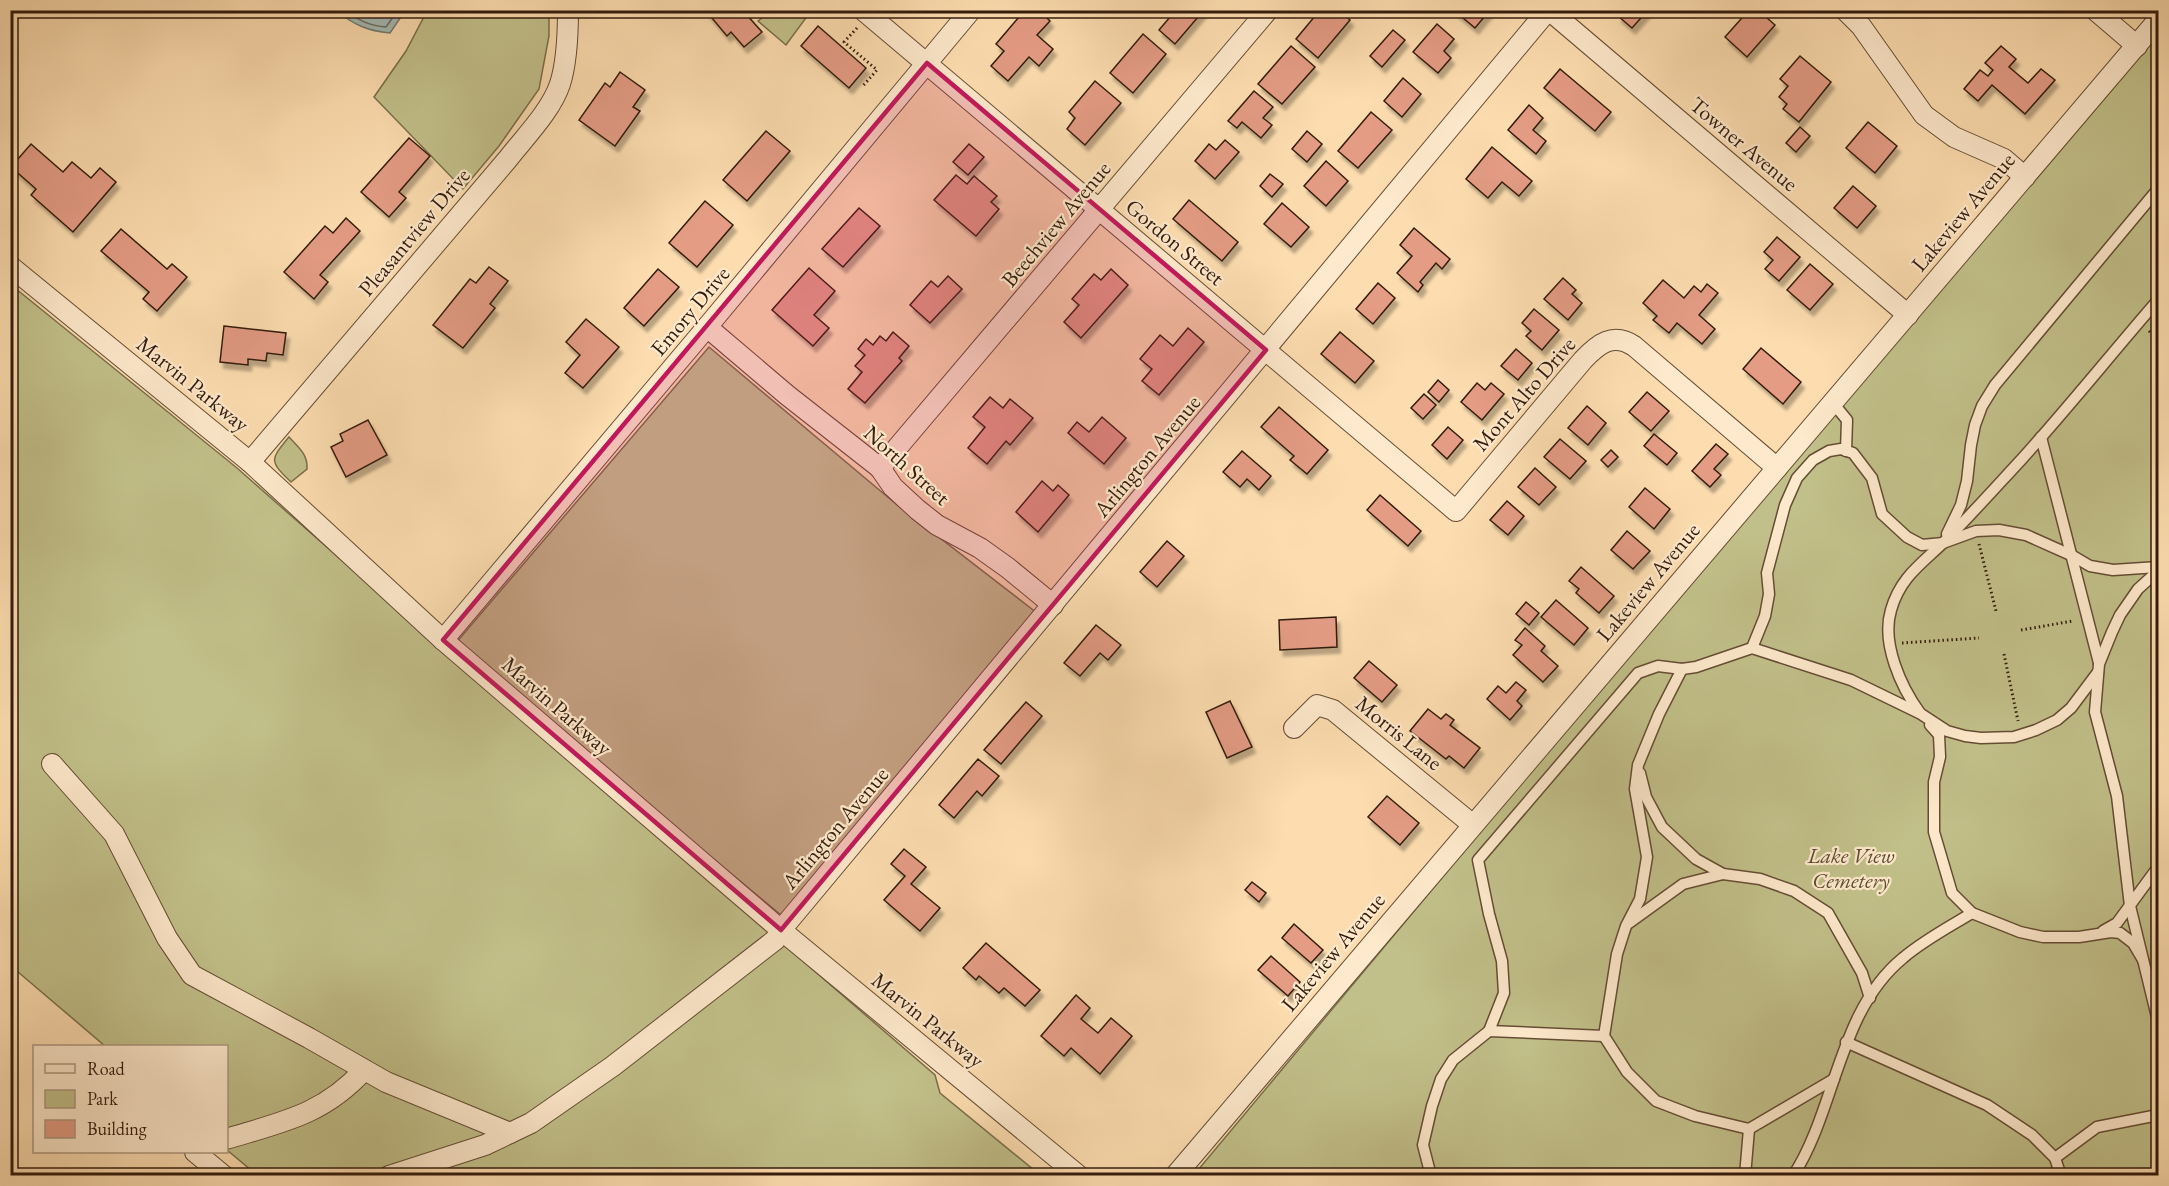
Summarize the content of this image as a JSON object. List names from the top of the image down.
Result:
{
  "streets": {
    "street": [
      "Towner Avenue",
      "Lakeview Avenue",
      "Beechview Avenue",
      "Pleasantview Drive",
      "Gordon Street",
      "Emory Drive",
      "Marvin Parkway",
      "Mont Alto Drive",
      "Arlington Avenue",
      "North Street",
      "Morris Lane"
    ]
  },
  "crossings": [
    ["Towner Avenue", "Lakeview Avenue"],
    ["Towner Avenue", "Arlington Avenue"],
    ["Lakeview Avenue", "Mont Alto Drive"],
    ["Lakeview Avenue", "Morris Lane"],
    ["Beechview Avenue", "Gordon Street"],
    ["Beechview Avenue", "North Street"],
    ["Pleasantview Drive", "Marvin Parkway"],
    ["Gordon Street", "Emory Drive"],
    ["Gordon Street", "Mont Alto Drive"],
    ["Gordon Street", "Arlington Avenue"],
    ["Emory Drive", "Marvin Parkway"],
    ["Emory Drive", "North Street"],
    ["Marvin Parkway", "Arlington Avenue"],
    ["Arlington Avenue", "North Street"]
  ],
  "parks": ["Lake View Cemetery"],
  "legend": ["Road", "Park", "Building"]
}
